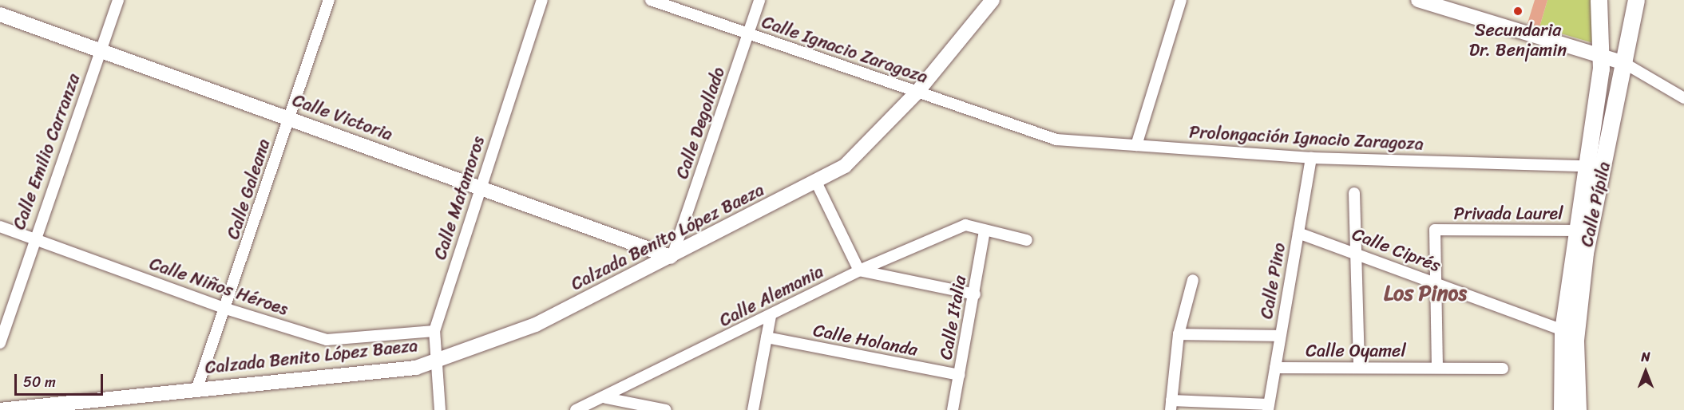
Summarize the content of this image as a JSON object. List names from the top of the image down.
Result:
{
  "streets": {
    "main road": ["Calle Pípila"],
    "street": [
      "Calle Ignacio Zaragoza",
      "Calle Victoria",
      "Calle Degollado",
      "Prolongación Ignacio Zaragoza",
      "Calle Emilio Carranza",
      "Calle Galeana",
      "Calle Matamoros",
      "Privada Laurel",
      "Calzada Benito López Baeza",
      "Calle Ciprés",
      "Calle Pino",
      "Calle Niños Héroes",
      "Calle Alemania",
      "Calle Italia",
      "Calle Holanda",
      "Calle Oyamel"
    ]
  },
  "crossings": [
    ["Calle Ignacio Zaragoza", "Calle Degollado"],
    ["Calle Ignacio Zaragoza", "Prolongación Ignacio Zaragoza"],
    ["Calle Ignacio Zaragoza", "Calzada Benito López Baeza"],
    ["Calle Victoria", "Calle Degollado"],
    ["Calle Victoria", "Calle Emilio Carranza"],
    ["Calle Victoria", "Calle Galeana"],
    ["Calle Victoria", "Calle Matamoros"],
    ["Calle Victoria", "Calzada Benito López Baeza"],
    ["Calle Degollado", "Calzada Benito López Baeza"],
    ["Prolongación Ignacio Zaragoza", "Calle Pípila"],
    ["Prolongación Ignacio Zaragoza", "Calle Pino"],
    ["Calle Emilio Carranza", "Calle Niños Héroes"],
    ["Calle Galeana", "Calzada Benito López Baeza"],
    ["Calle Galeana", "Calle Niños Héroes"],
    ["Calle Matamoros", "Calzada Benito López Baeza"],
    ["Calle Matamoros", "Calle Niños Héroes"],
    ["Calle Pípila", "Privada Laurel"],
    ["Calle Pípila", "Calle Ciprés"],
    ["Privada Laurel", "Calle Ciprés"],
    ["Calle Ciprés", "Calle Pino"],
    ["Calle Pino", "Calle Oyamel"],
    ["Calle Alemania", "Calle Italia"],
    ["Calle Italia", "Calle Holanda"]
  ],
  "districts": ["Los Pinos"],
  "places": ["Secundaria Dr. Benjamin"],
  "scale_bar": "50 m",
  "north": "top"
}
